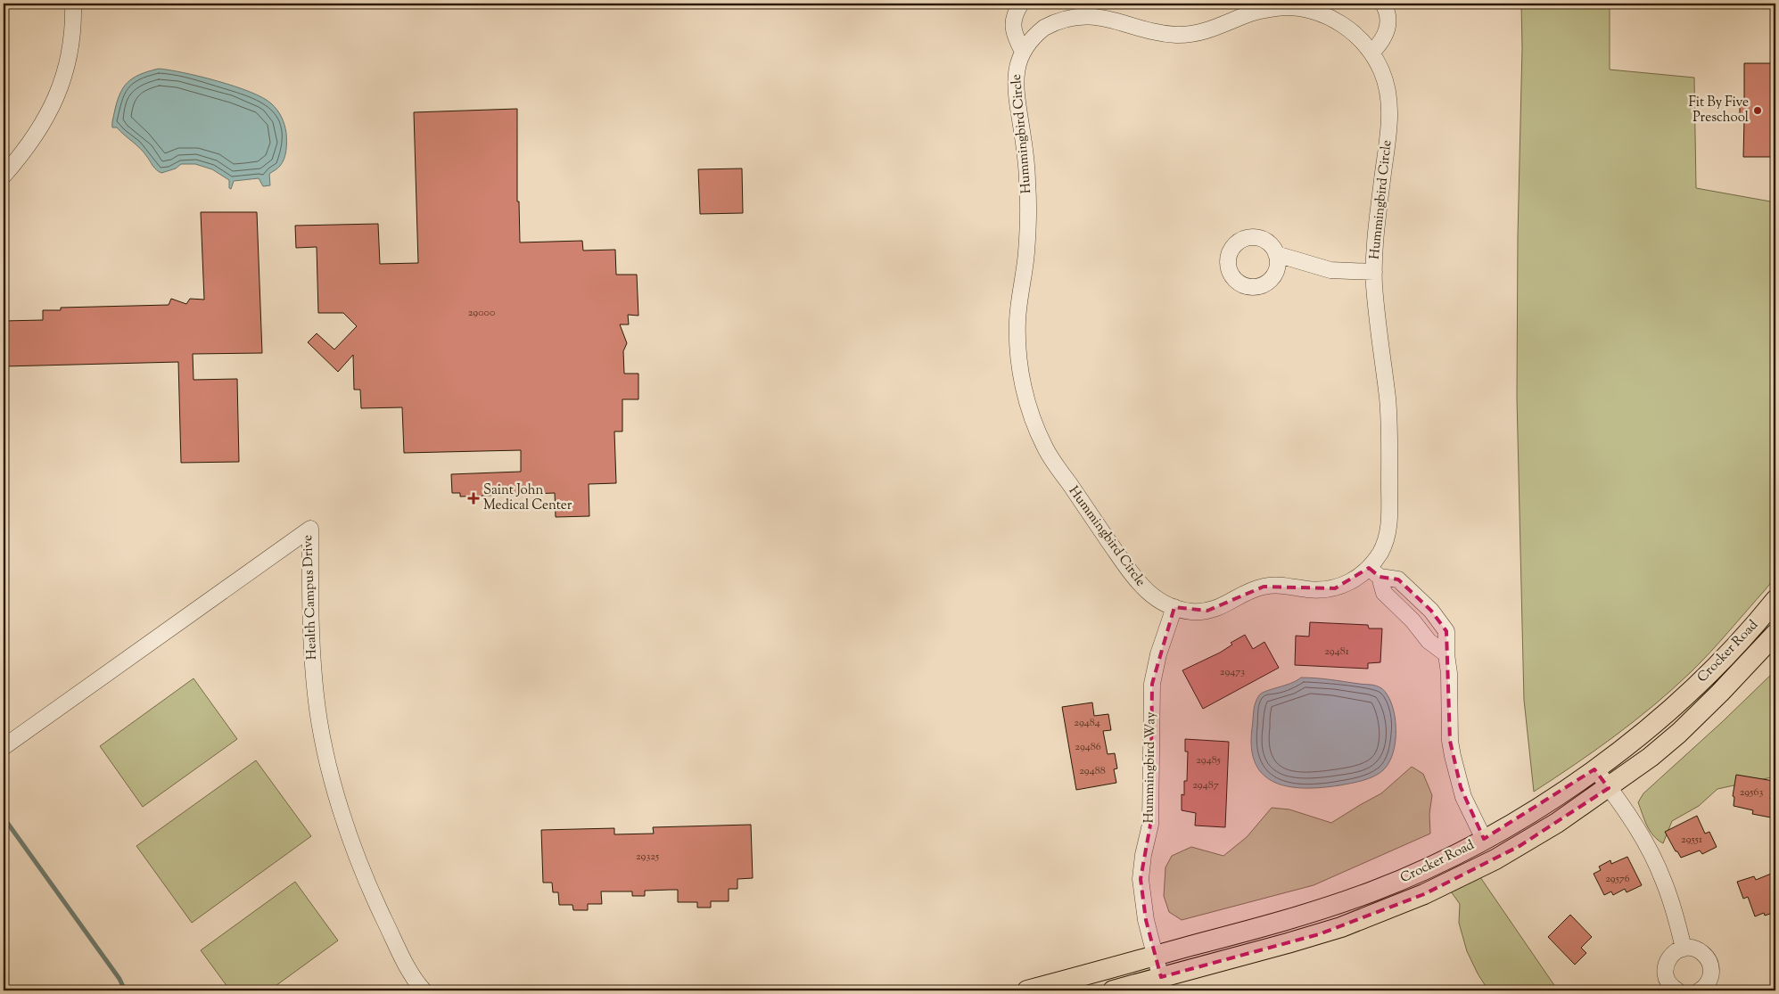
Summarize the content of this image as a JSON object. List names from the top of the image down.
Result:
{
  "streets": {
    "main road": ["Crocker Road"],
    "street": ["Hummingbird Circle", "Health Campus Drive", "Hummingbird Way"]
  },
  "crossings": [
    ["Hummingbird Circle", "Hummingbird Way"],
    ["Crocker Road", "Hummingbird Way"]
  ],
  "places": {
    "other": ["Fit By Five Preschool"],
    "health": ["Saint John Medical Center"]
  },
  "house_numbers": [
    "29000",
    "29481",
    "29473",
    "29484",
    "29486",
    "29485",
    "29488",
    "29487",
    "29563",
    "29551",
    "29325",
    "29576"
  ]
}
